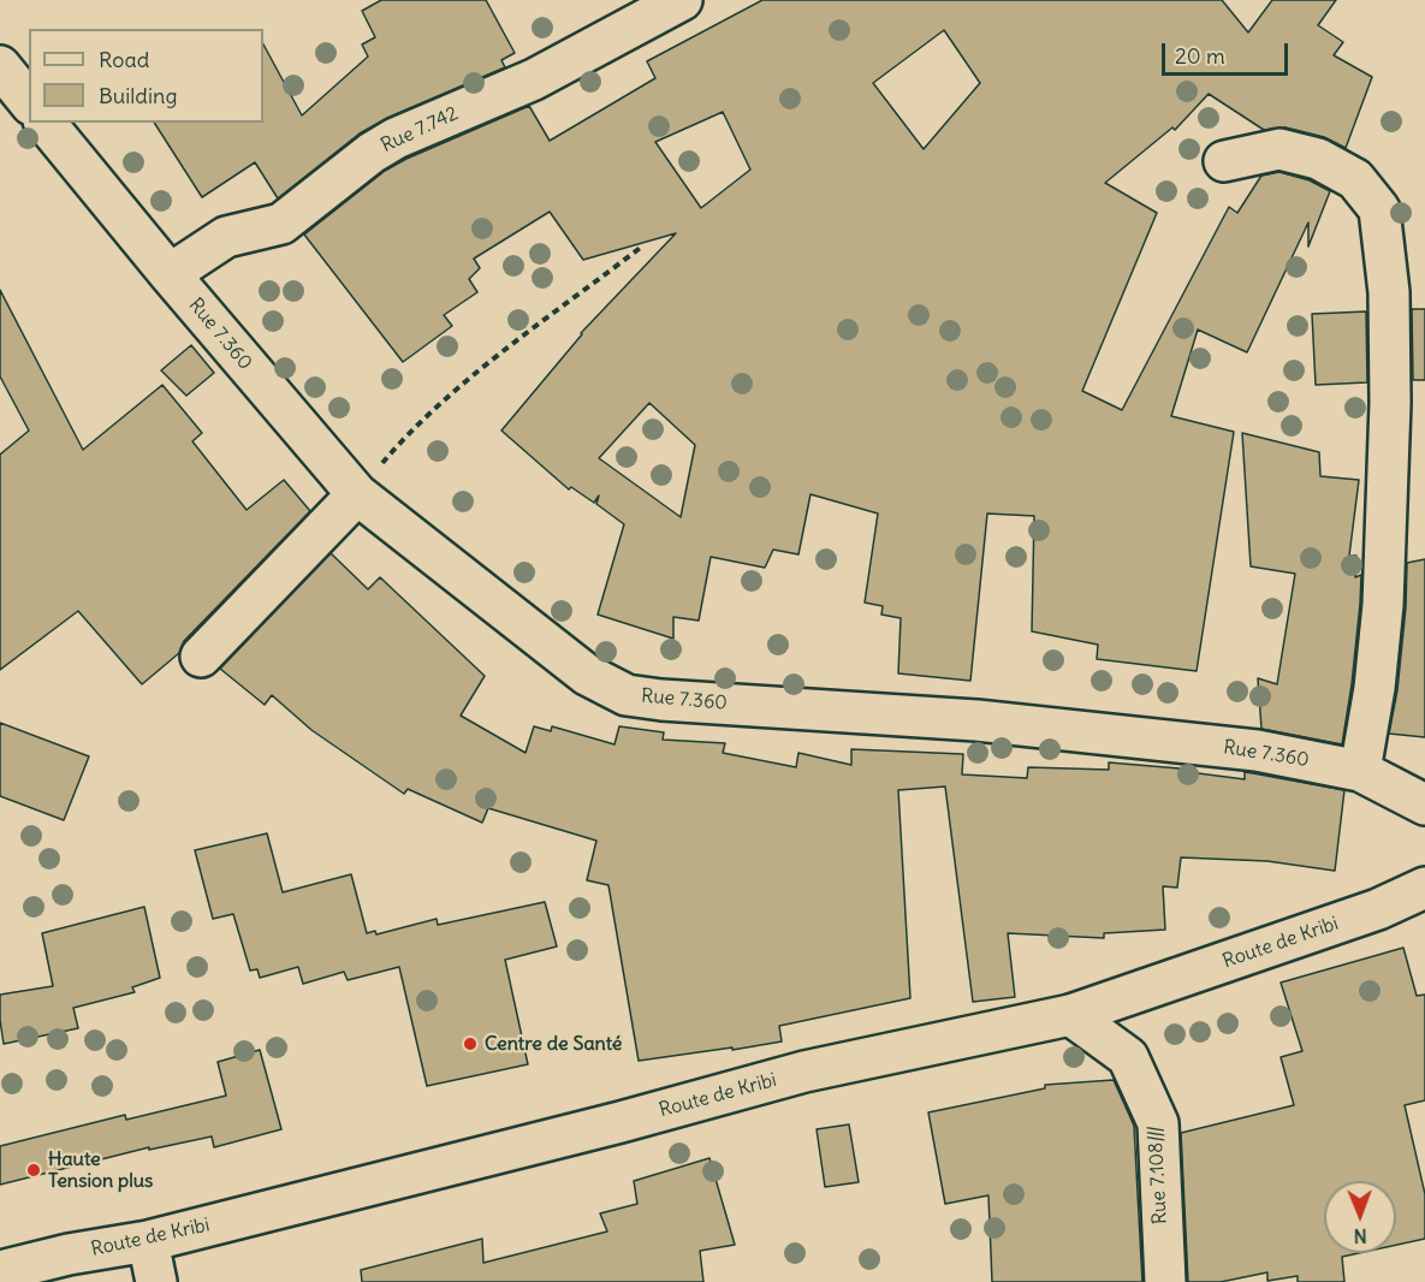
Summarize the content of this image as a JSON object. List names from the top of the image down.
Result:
{
  "streets": {
    "street": [
      "Rue 7.742",
      "Rue 7.360",
      "Route de Kribi",
      "Rue 7.108///"
    ]
  },
  "crossings": [
    ["Rue 7.742", "Rue 7.360"],
    ["Route de Kribi", "Rue 7.108///"]
  ],
  "places": ["Centre de Santé", "Haute Tension plus"],
  "legend": ["Road", "Building"],
  "scale_bar": "20 m",
  "north": "bottom"
}
